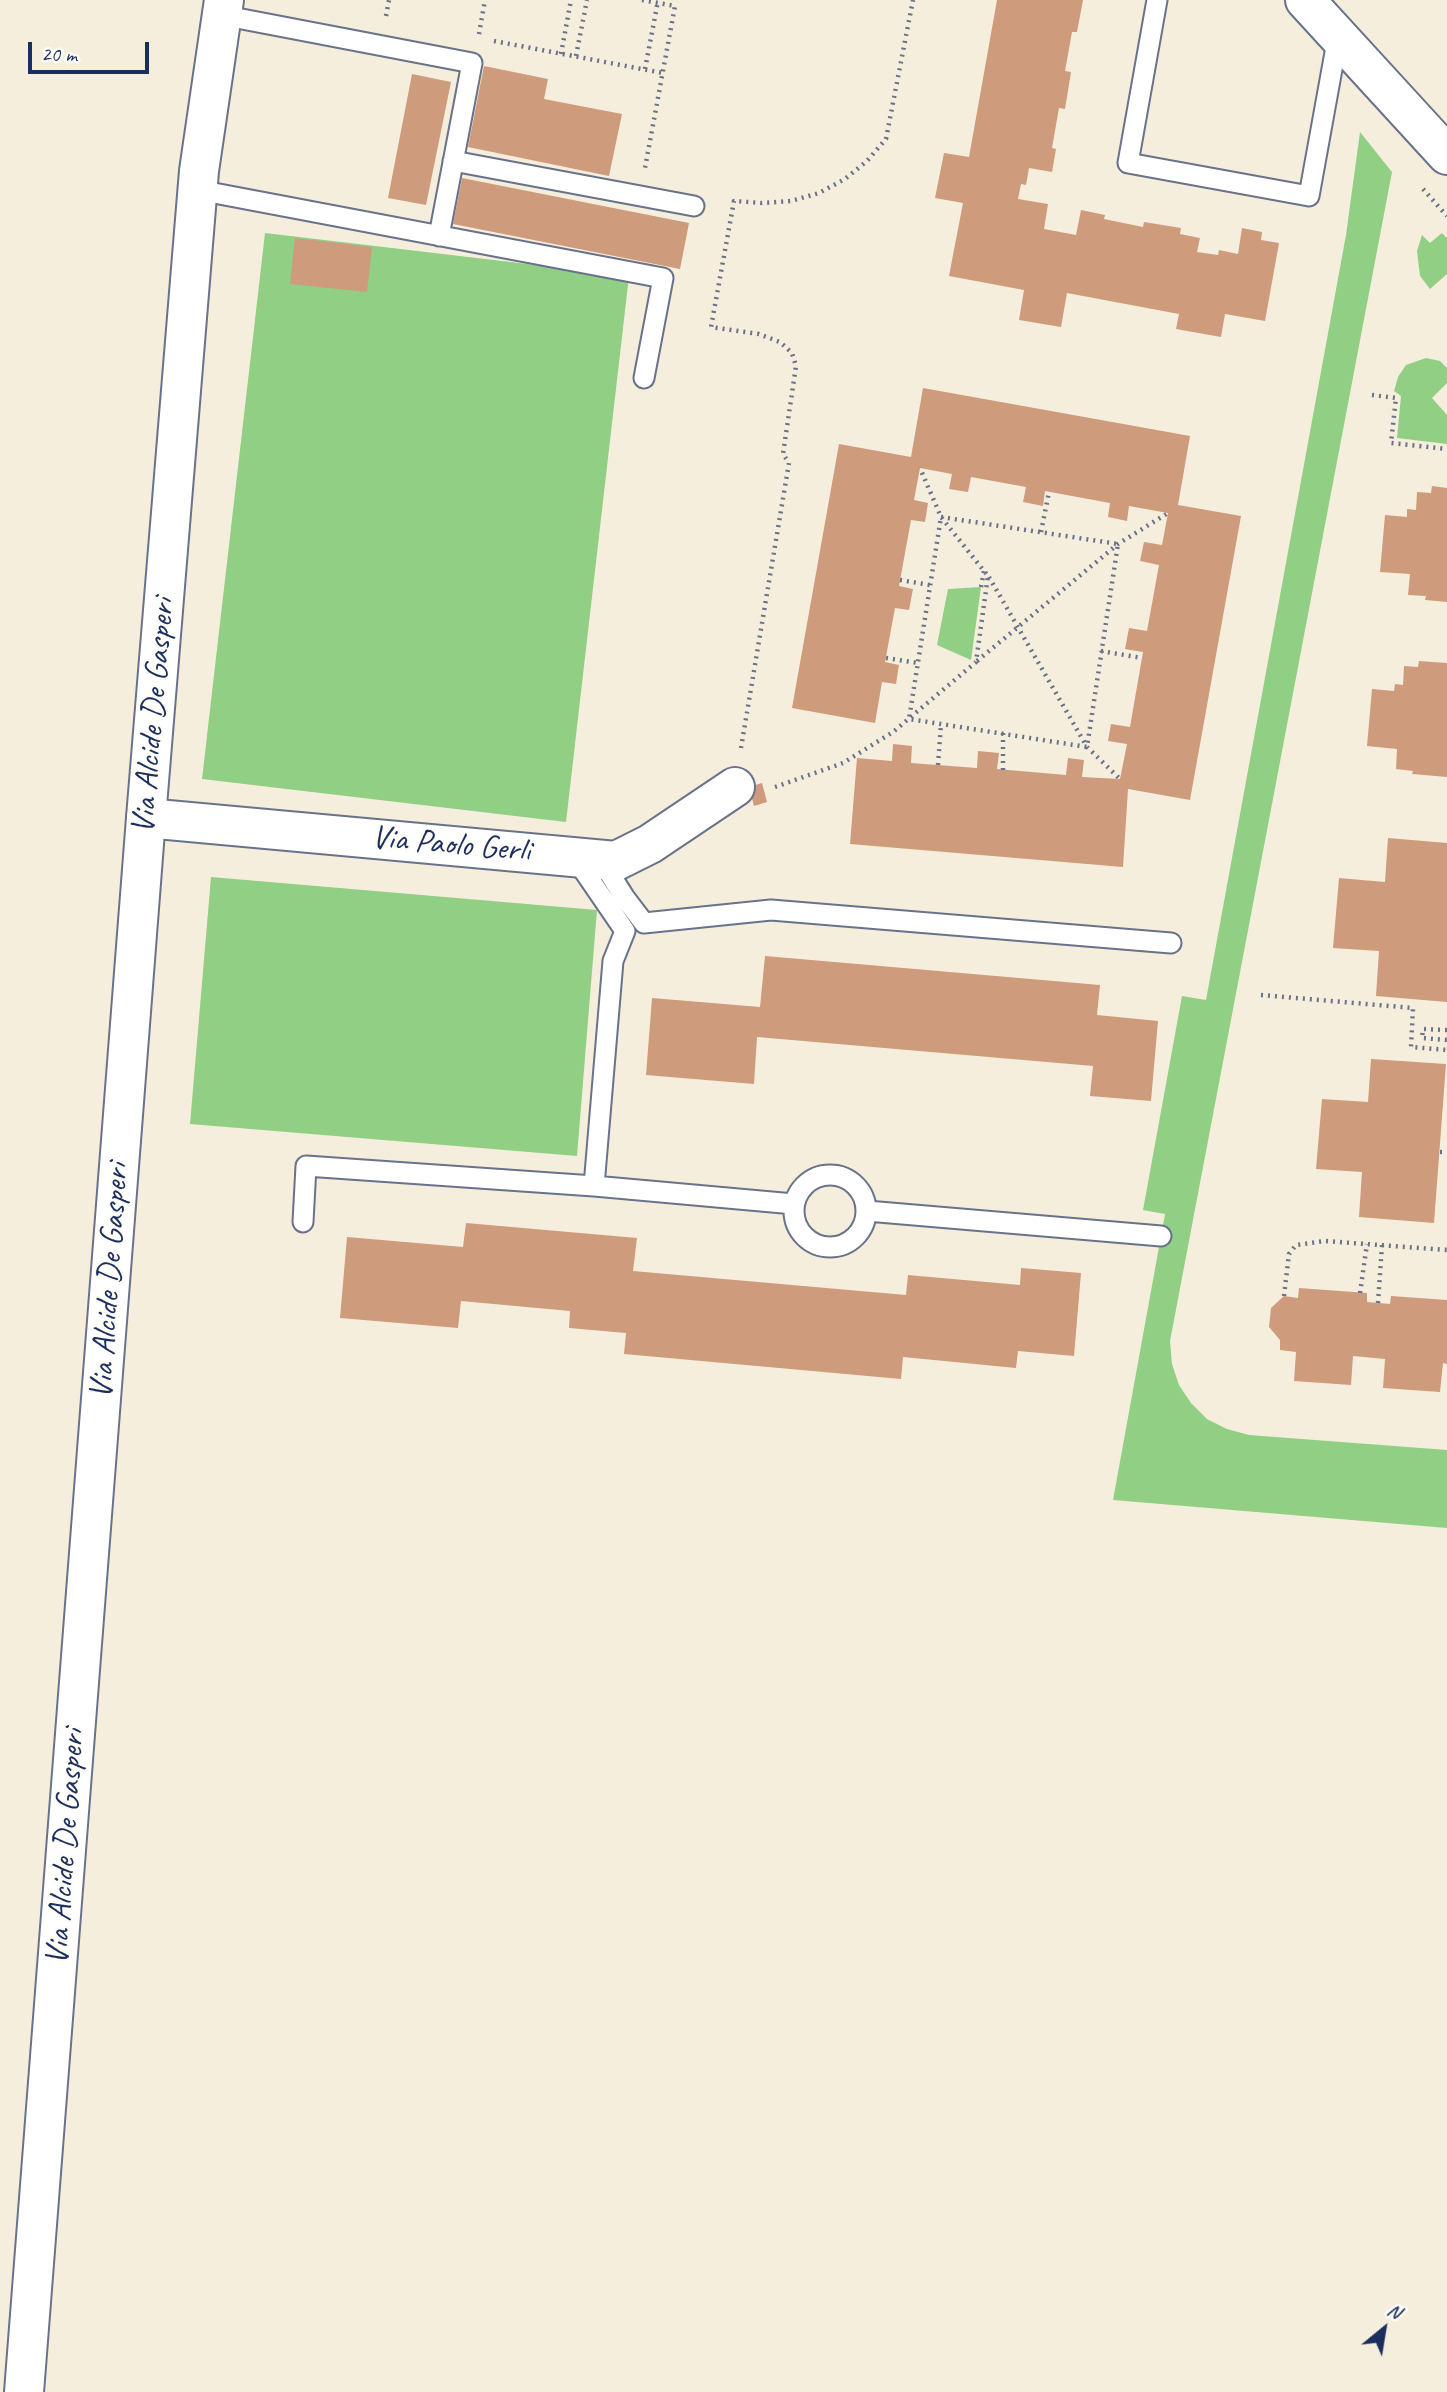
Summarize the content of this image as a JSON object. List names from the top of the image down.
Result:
{
  "streets": {
    "street": ["Via Alcide De Gasperi", "Via Paolo Gerli"]
  },
  "crossings": [
    ["Via Alcide De Gasperi", "Via Paolo Gerli"]
  ],
  "scale_bar": "20 m",
  "north": "top right"
}
